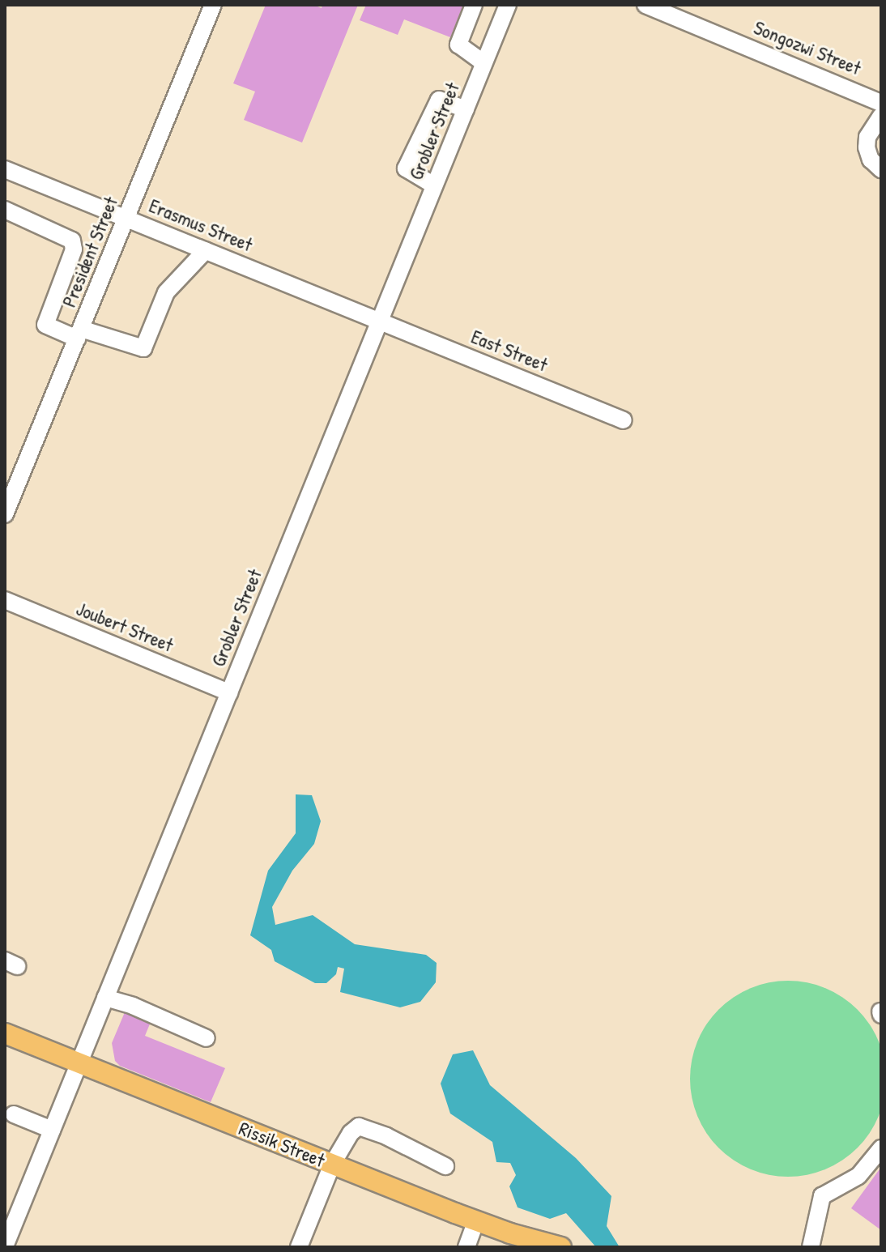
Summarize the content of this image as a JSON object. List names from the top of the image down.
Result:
{
  "streets": {
    "main road": ["Rissik Street"],
    "street": [
      "Songozwi Street",
      "Grobler Street",
      "Erasmus Street",
      "President Street",
      "East Street",
      "Joubert Street"
    ]
  },
  "crossings": [
    ["Grobler Street", "Erasmus Street"],
    ["Grobler Street", "East Street"],
    ["Grobler Street", "Joubert Street"],
    ["Grobler Street", "Rissik Street"],
    ["Erasmus Street", "President Street"],
    ["Erasmus Street", "East Street"]
  ]
}
